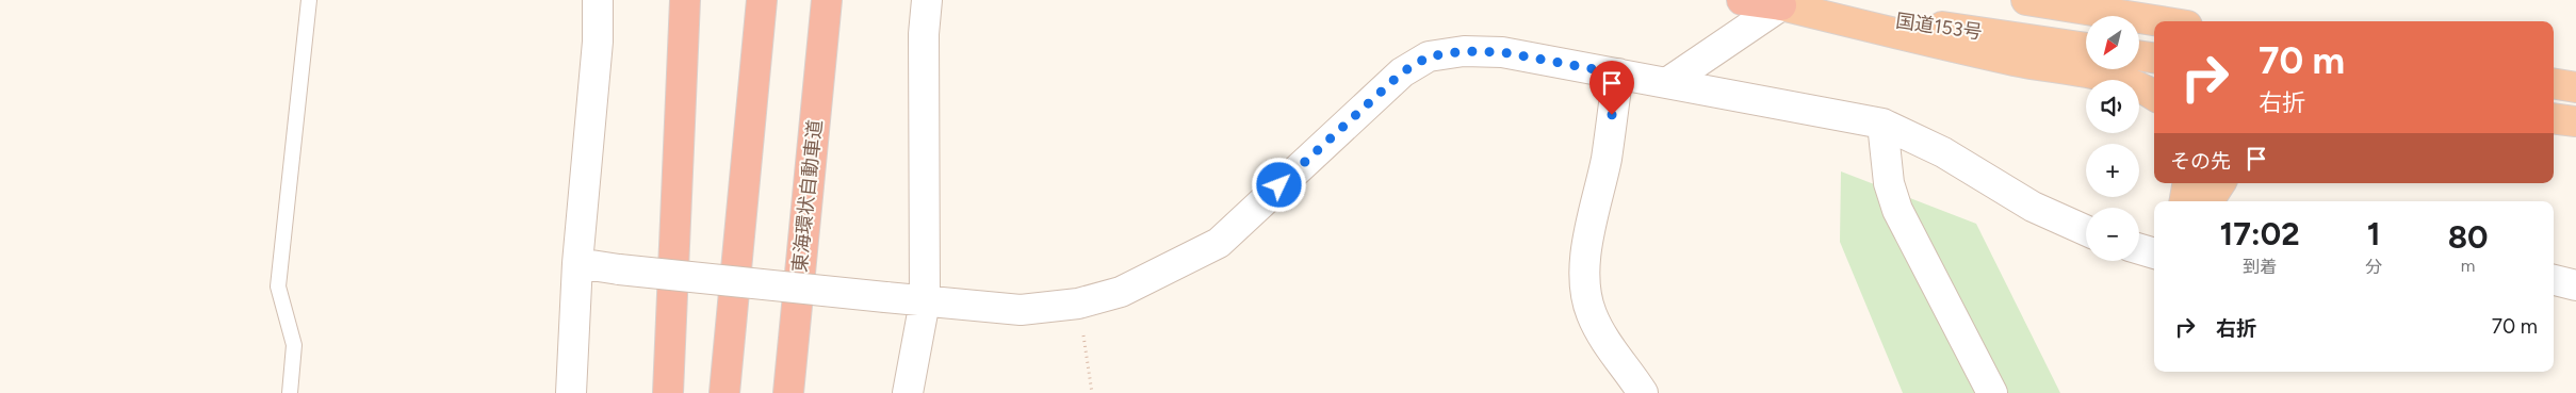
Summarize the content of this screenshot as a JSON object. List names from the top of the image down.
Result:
{
  "streets": {
    "highway": ["国道153号", "東海環状自動車道"]
  },
  "north": "bottom left",
  "page": {
    "map_buttons": ["+", "−"],
    "turn": ["70 m", "右折"],
    "then": "その先",
    "eta": [
      "17:02",
      "到着",
      "1",
      "分",
      "80",
      "m"
    ],
    "list": [
      {
        "name": "右折",
        "value": "70 m"
      }
    ]
  }
}
